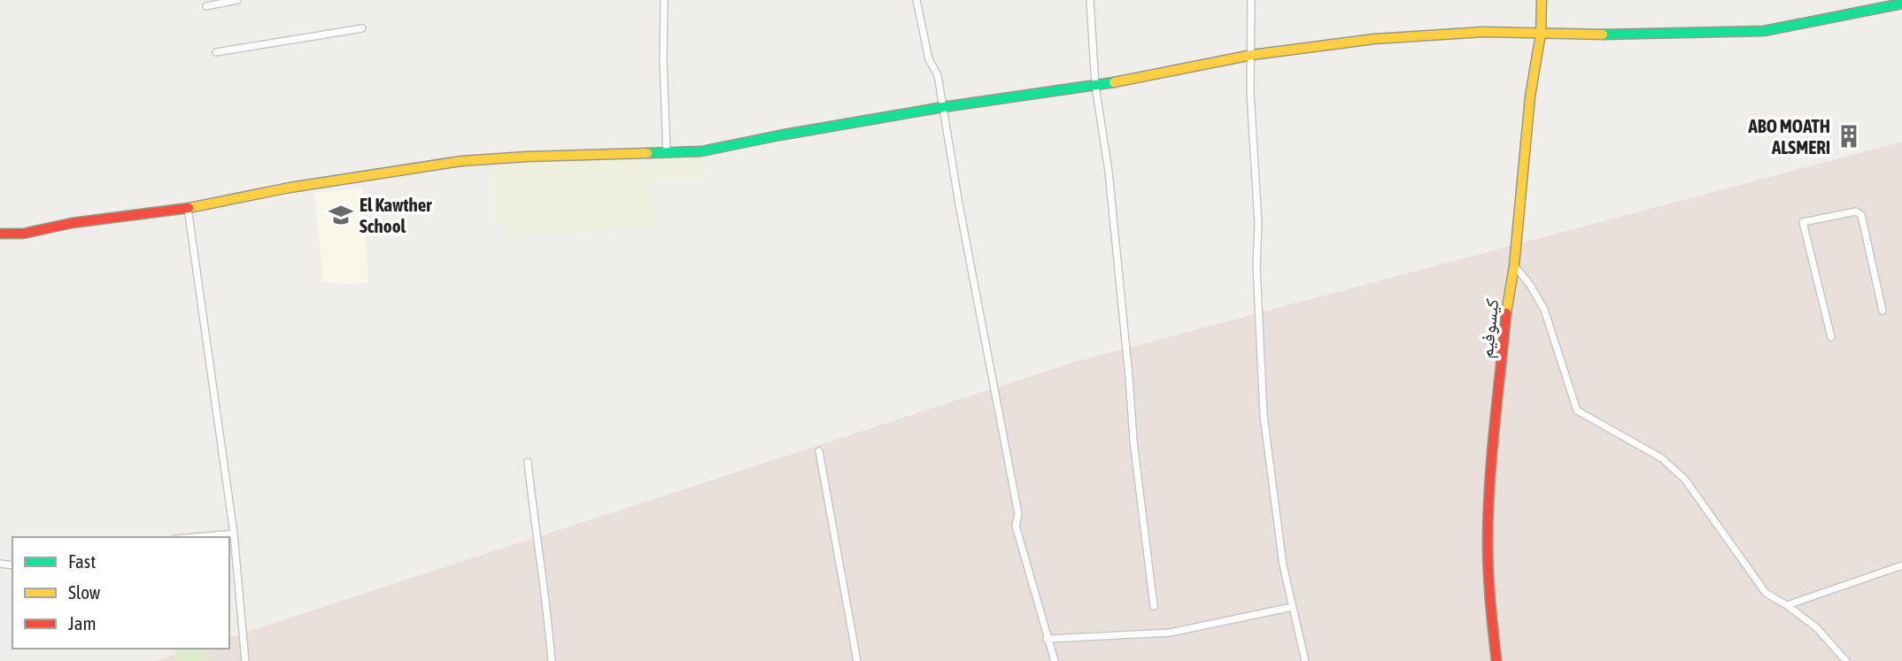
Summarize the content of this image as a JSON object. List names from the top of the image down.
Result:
{
  "streets": {
    "street": ["كيسوفيم"]
  },
  "places": {
    "building": ["ABO MOATH ALSMERI"],
    "school or university": ["El Kawther School"]
  },
  "legend": ["Fast", "Slow", "Jam"]
}
